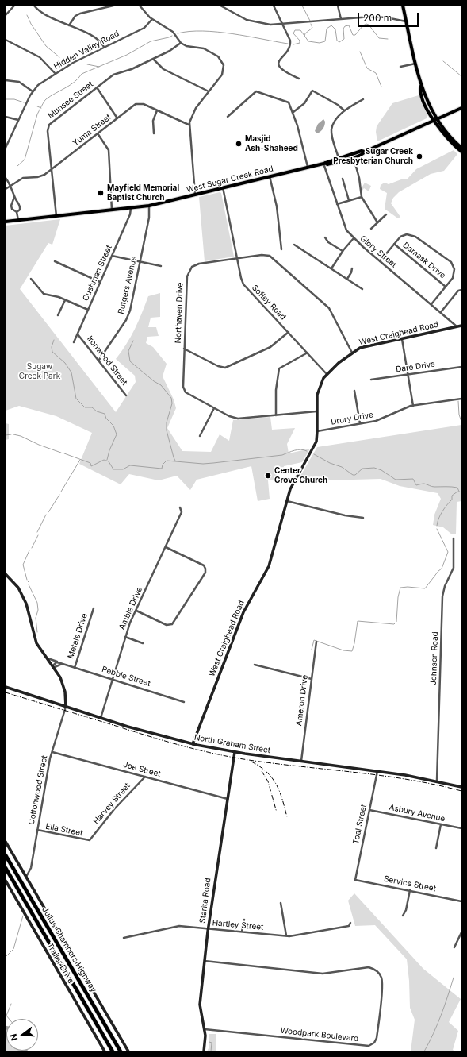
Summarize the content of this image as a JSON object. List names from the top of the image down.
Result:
{
  "streets": {
    "highway": ["Julius Chambers Highway"],
    "main road": ["West Sugar Creek Road"],
    "street": [
      "Hidden Valley Road",
      "Munsee Street",
      "Yuma Street",
      "Glory Street",
      "Damask Drive",
      "Cushman Street",
      "Rutgers Avenue",
      "Sofley Road",
      "Northaven Drive",
      "West Craighead Road",
      "Ironwood Street",
      "Dare Drive",
      "Drury Drive",
      "Amble Drive",
      "Metals Drive",
      "Johnson Road",
      "Pebble Street",
      "Ameron Drive",
      "North Graham Street",
      "Joe Street",
      "Cottonwood Street",
      "Harvey Street",
      "Asbury Avenue",
      "Toal Street",
      "Ella Street",
      "Service Street",
      "Starita Road",
      "Hartley Street",
      "Trailer Drive",
      "Woodpark Boulevard"
    ]
  },
  "crossings": [
    ["Munsee Street", "Yuma Street"],
    ["Munsee Street", "West Sugar Creek Road"],
    ["West Sugar Creek Road", "Glory Street"],
    ["West Sugar Creek Road", "Cushman Street"],
    ["West Sugar Creek Road", "Rutgers Avenue"],
    ["West Sugar Creek Road", "Sofley Road"],
    ["Glory Street", "West Craighead Road"],
    ["Cushman Street", "Ironwood Street"],
    ["Rutgers Avenue", "Ironwood Street"],
    ["Sofley Road", "Northaven Drive"],
    ["Sofley Road", "West Craighead Road"],
    ["Northaven Drive", "West Craighead Road"],
    ["West Craighead Road", "Drury Drive"],
    ["West Craighead Road", "North Graham Street"],
    ["Amble Drive", "Pebble Street"],
    ["Amble Drive", "North Graham Street"],
    ["Metals Drive", "Pebble Street"],
    ["Johnson Road", "North Graham Street"],
    ["Ameron Drive", "North Graham Street"],
    ["North Graham Street", "Cottonwood Street"],
    ["North Graham Street", "Toal Street"],
    ["North Graham Street", "Starita Road"],
    ["Joe Street", "Cottonwood Street"],
    ["Joe Street", "Harvey Street"],
    ["Joe Street", "Starita Road"],
    ["Cottonwood Street", "Ella Street"],
    ["Harvey Street", "Ella Street"],
    ["Asbury Avenue", "Toal Street"],
    ["Toal Street", "Service Street"],
    ["Starita Road", "Hartley Street"],
    ["Starita Road", "Woodpark Boulevard"]
  ],
  "parks": ["Sugaw Creek Park"],
  "places": [
    "Masjid Ash-Shaheed",
    "Sugar Creek Presbyterian Church",
    "Mayfield Memorial Baptist Church",
    "Center Grove Church"
  ],
  "scale_bar": "200 m",
  "north": "left"
}
